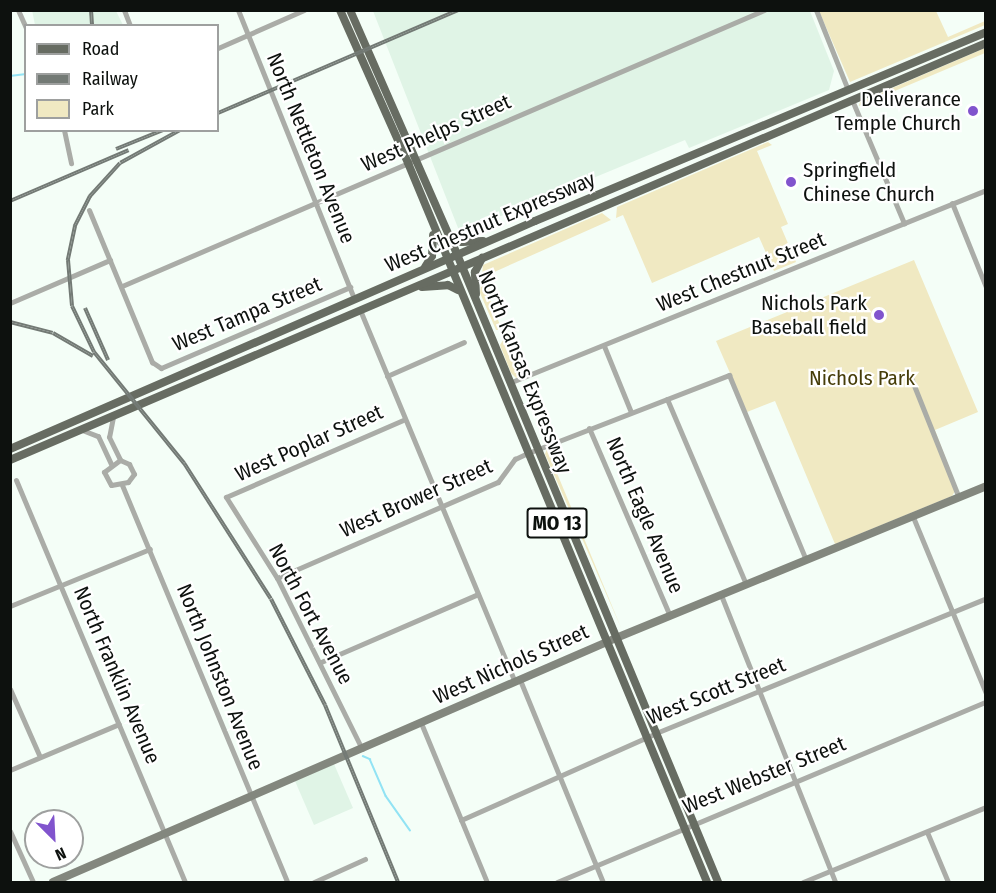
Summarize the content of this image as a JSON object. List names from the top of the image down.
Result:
{
  "streets": {
    "main road": ["West Chestnut Expressway", "North Kansas Expressway", "MO 13"],
    "street": [
      "West Phelps Street",
      "North Nettleton Avenue",
      "West Chestnut Street",
      "West Tampa Street",
      "West Poplar Street",
      "West Brower Street",
      "North Eagle Avenue",
      "North Fort Avenue",
      "West Nichols Street",
      "North Franklin Avenue",
      "North Johnston Avenue",
      "West Scott Street",
      "West Webster Street"
    ]
  },
  "crossings": [
    ["West Phelps Street", "North Nettleton Avenue"],
    ["West Phelps Street", "West Tampa Street"],
    ["West Phelps Street", "North Kansas Expressway"],
    ["North Nettleton Avenue", "West Chestnut Expressway"],
    ["North Nettleton Avenue", "West Tampa Street"],
    ["West Chestnut Expressway", "North Kansas Expressway"],
    ["West Chestnut Expressway", "North Johnston Avenue"],
    ["West Chestnut Street", "North Kansas Expressway"],
    ["North Kansas Expressway", "West Brower Street"],
    ["North Kansas Expressway", "West Nichols Street"],
    ["North Kansas Expressway", "West Scott Street"],
    ["North Kansas Expressway", "West Webster Street"],
    ["West Poplar Street", "North Fort Avenue"],
    ["West Brower Street", "North Eagle Avenue"],
    ["West Brower Street", "North Fort Avenue"],
    ["West Brower Street", "West Nichols Street"],
    ["North Eagle Avenue", "West Nichols Street"],
    ["North Fort Avenue", "West Nichols Street"],
    ["West Nichols Street", "North Franklin Avenue"],
    ["West Nichols Street", "North Johnston Avenue"]
  ],
  "parks": ["Nichols Park"],
  "places": ["Deliverance Temple Church", "Springfield Chinese Church", "Nichols Park Baseball field"],
  "legend": ["Road", "Railway", "Park"],
  "north": "bottom right"
}
